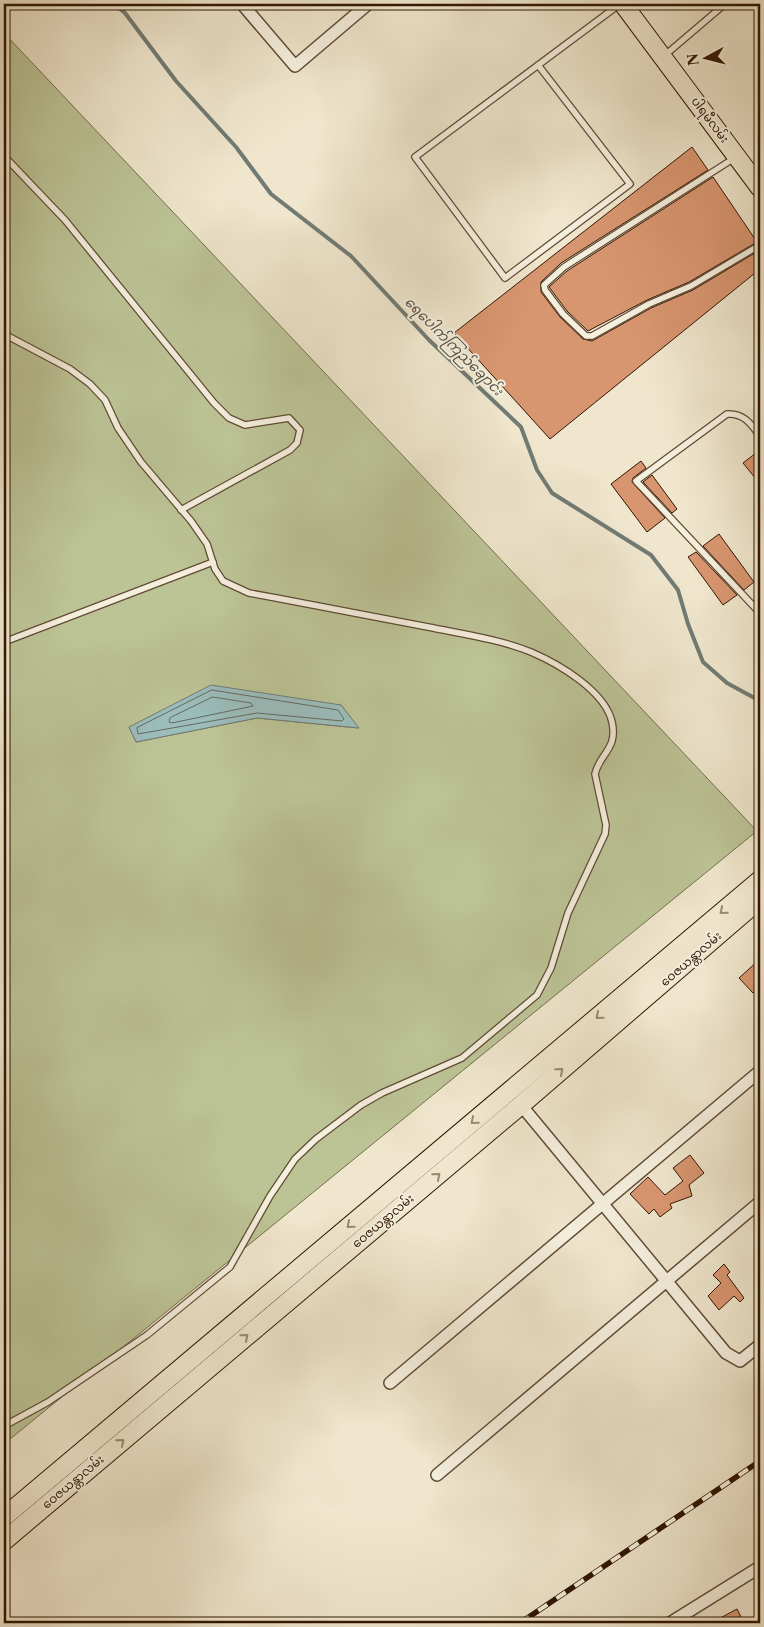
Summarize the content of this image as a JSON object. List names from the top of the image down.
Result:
{
  "streets": {
    "main road": ["ပါရမီလမ်း", "ဝေဇယန္တာလမ်း"]
  },
  "water": ["ရေပေါက်ကြည်ချောင်း"],
  "north": "left"
}
